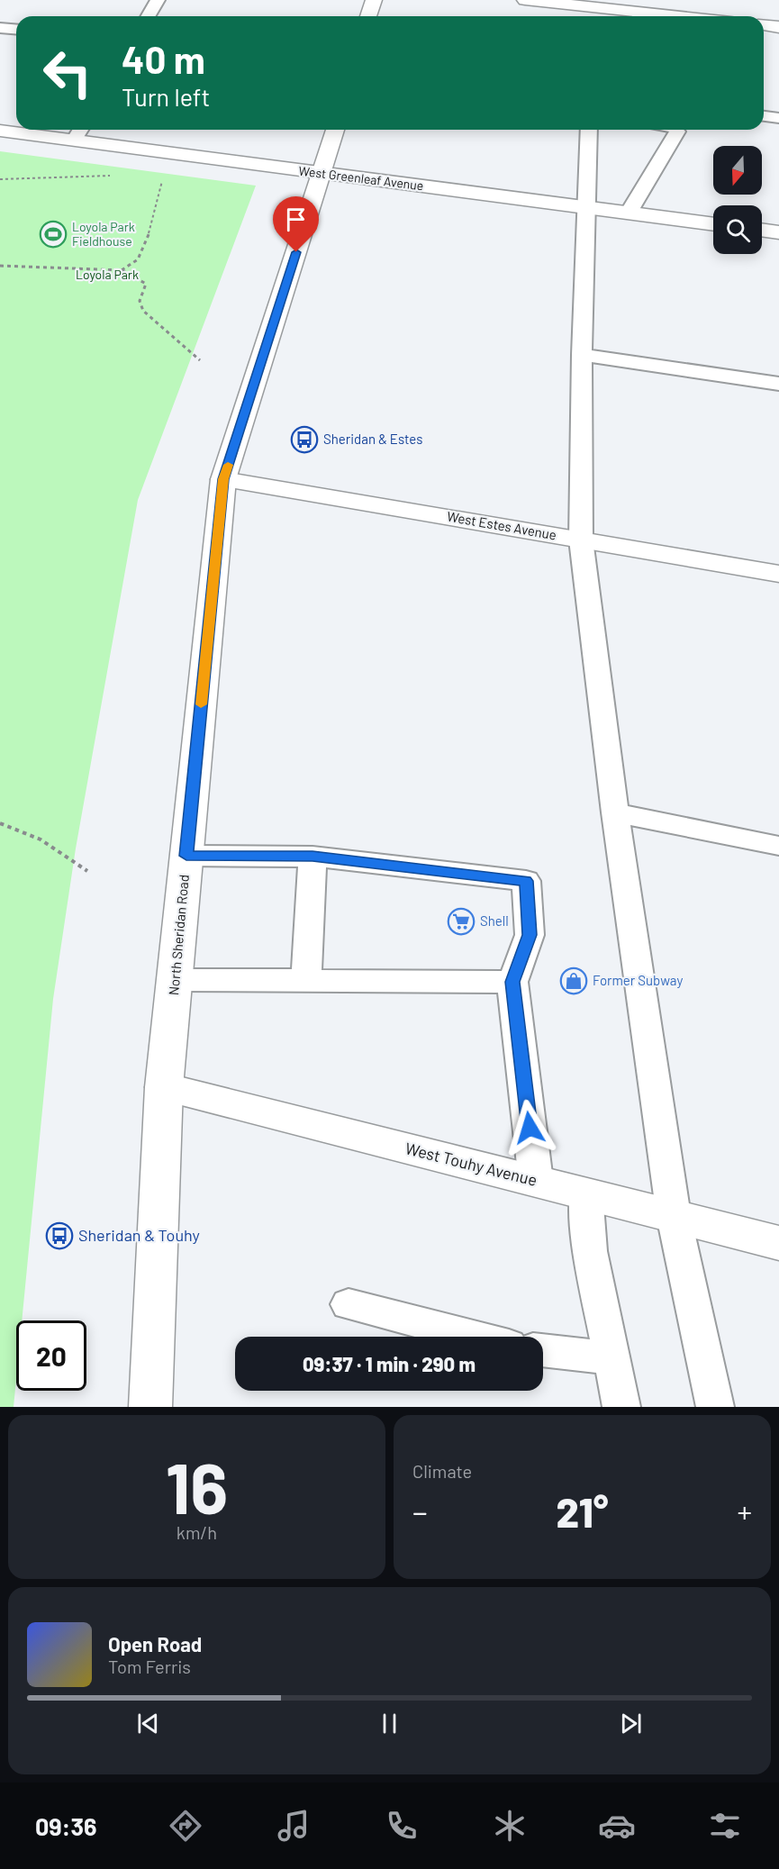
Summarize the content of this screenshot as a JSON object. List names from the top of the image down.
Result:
{
  "streets": {
    "street": [
      "West Greenleaf Avenue",
      "West Estes Avenue",
      "North Sheridan Road",
      "West Touhy Avenue"
    ]
  },
  "crossings": [
    ["West Greenleaf Avenue", "North Sheridan Road"],
    ["West Estes Avenue", "North Sheridan Road"],
    ["North Sheridan Road", "West Touhy Avenue"]
  ],
  "parks": ["Loyola Park"],
  "places": {
    "sports": ["Loyola Park Fieldhouse"],
    "bus stop": ["Sheridan & Estes", "Sheridan & Touhy"],
    "supermarket": ["Shell"],
    "shop": ["Former Subway"]
  },
  "north": "bottom",
  "page": {
    "turn": ["40 m", "Turn left"],
    "limit": "20",
    "trip": "09:37 · 1 min · 290 m",
    "tile": [
      ["16", "km/h"],
      "Climate"
    ],
    "heat": ["−", "21°", "+"],
    "song": ["Open Road", "Tom Ferris"],
    "tabs": "09:36"
  }
}
